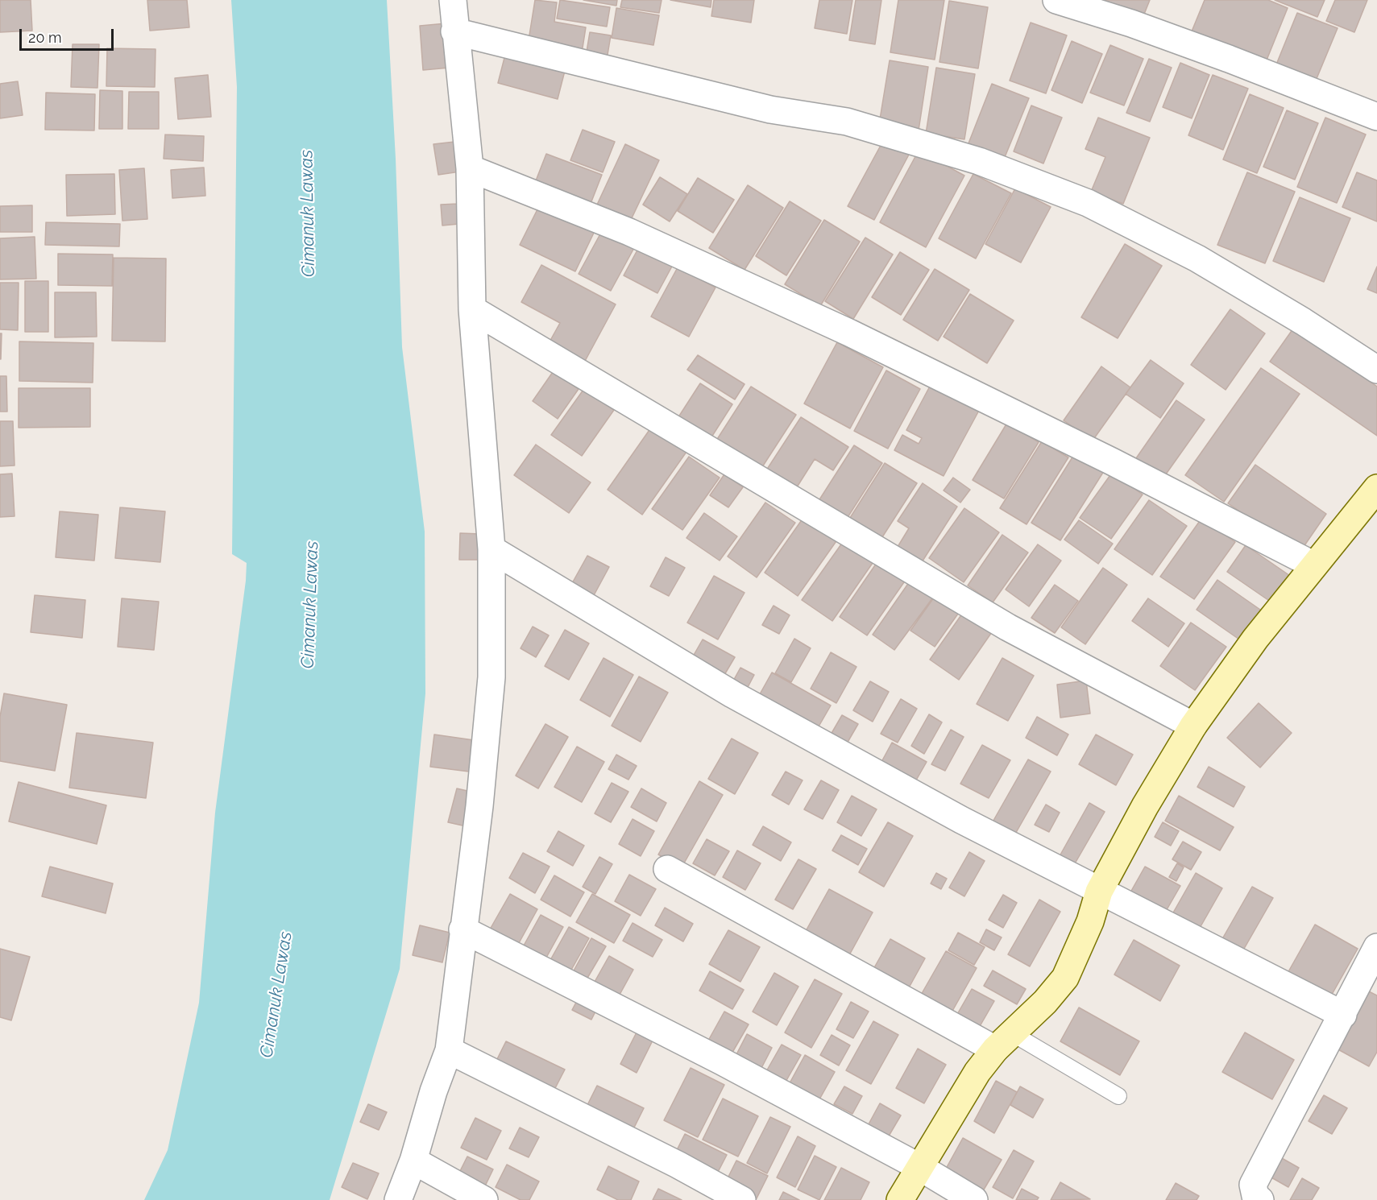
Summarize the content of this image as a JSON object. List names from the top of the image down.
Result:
{
  "water": ["Cimanuk Lawas"],
  "scale_bar": "20 m"
}
